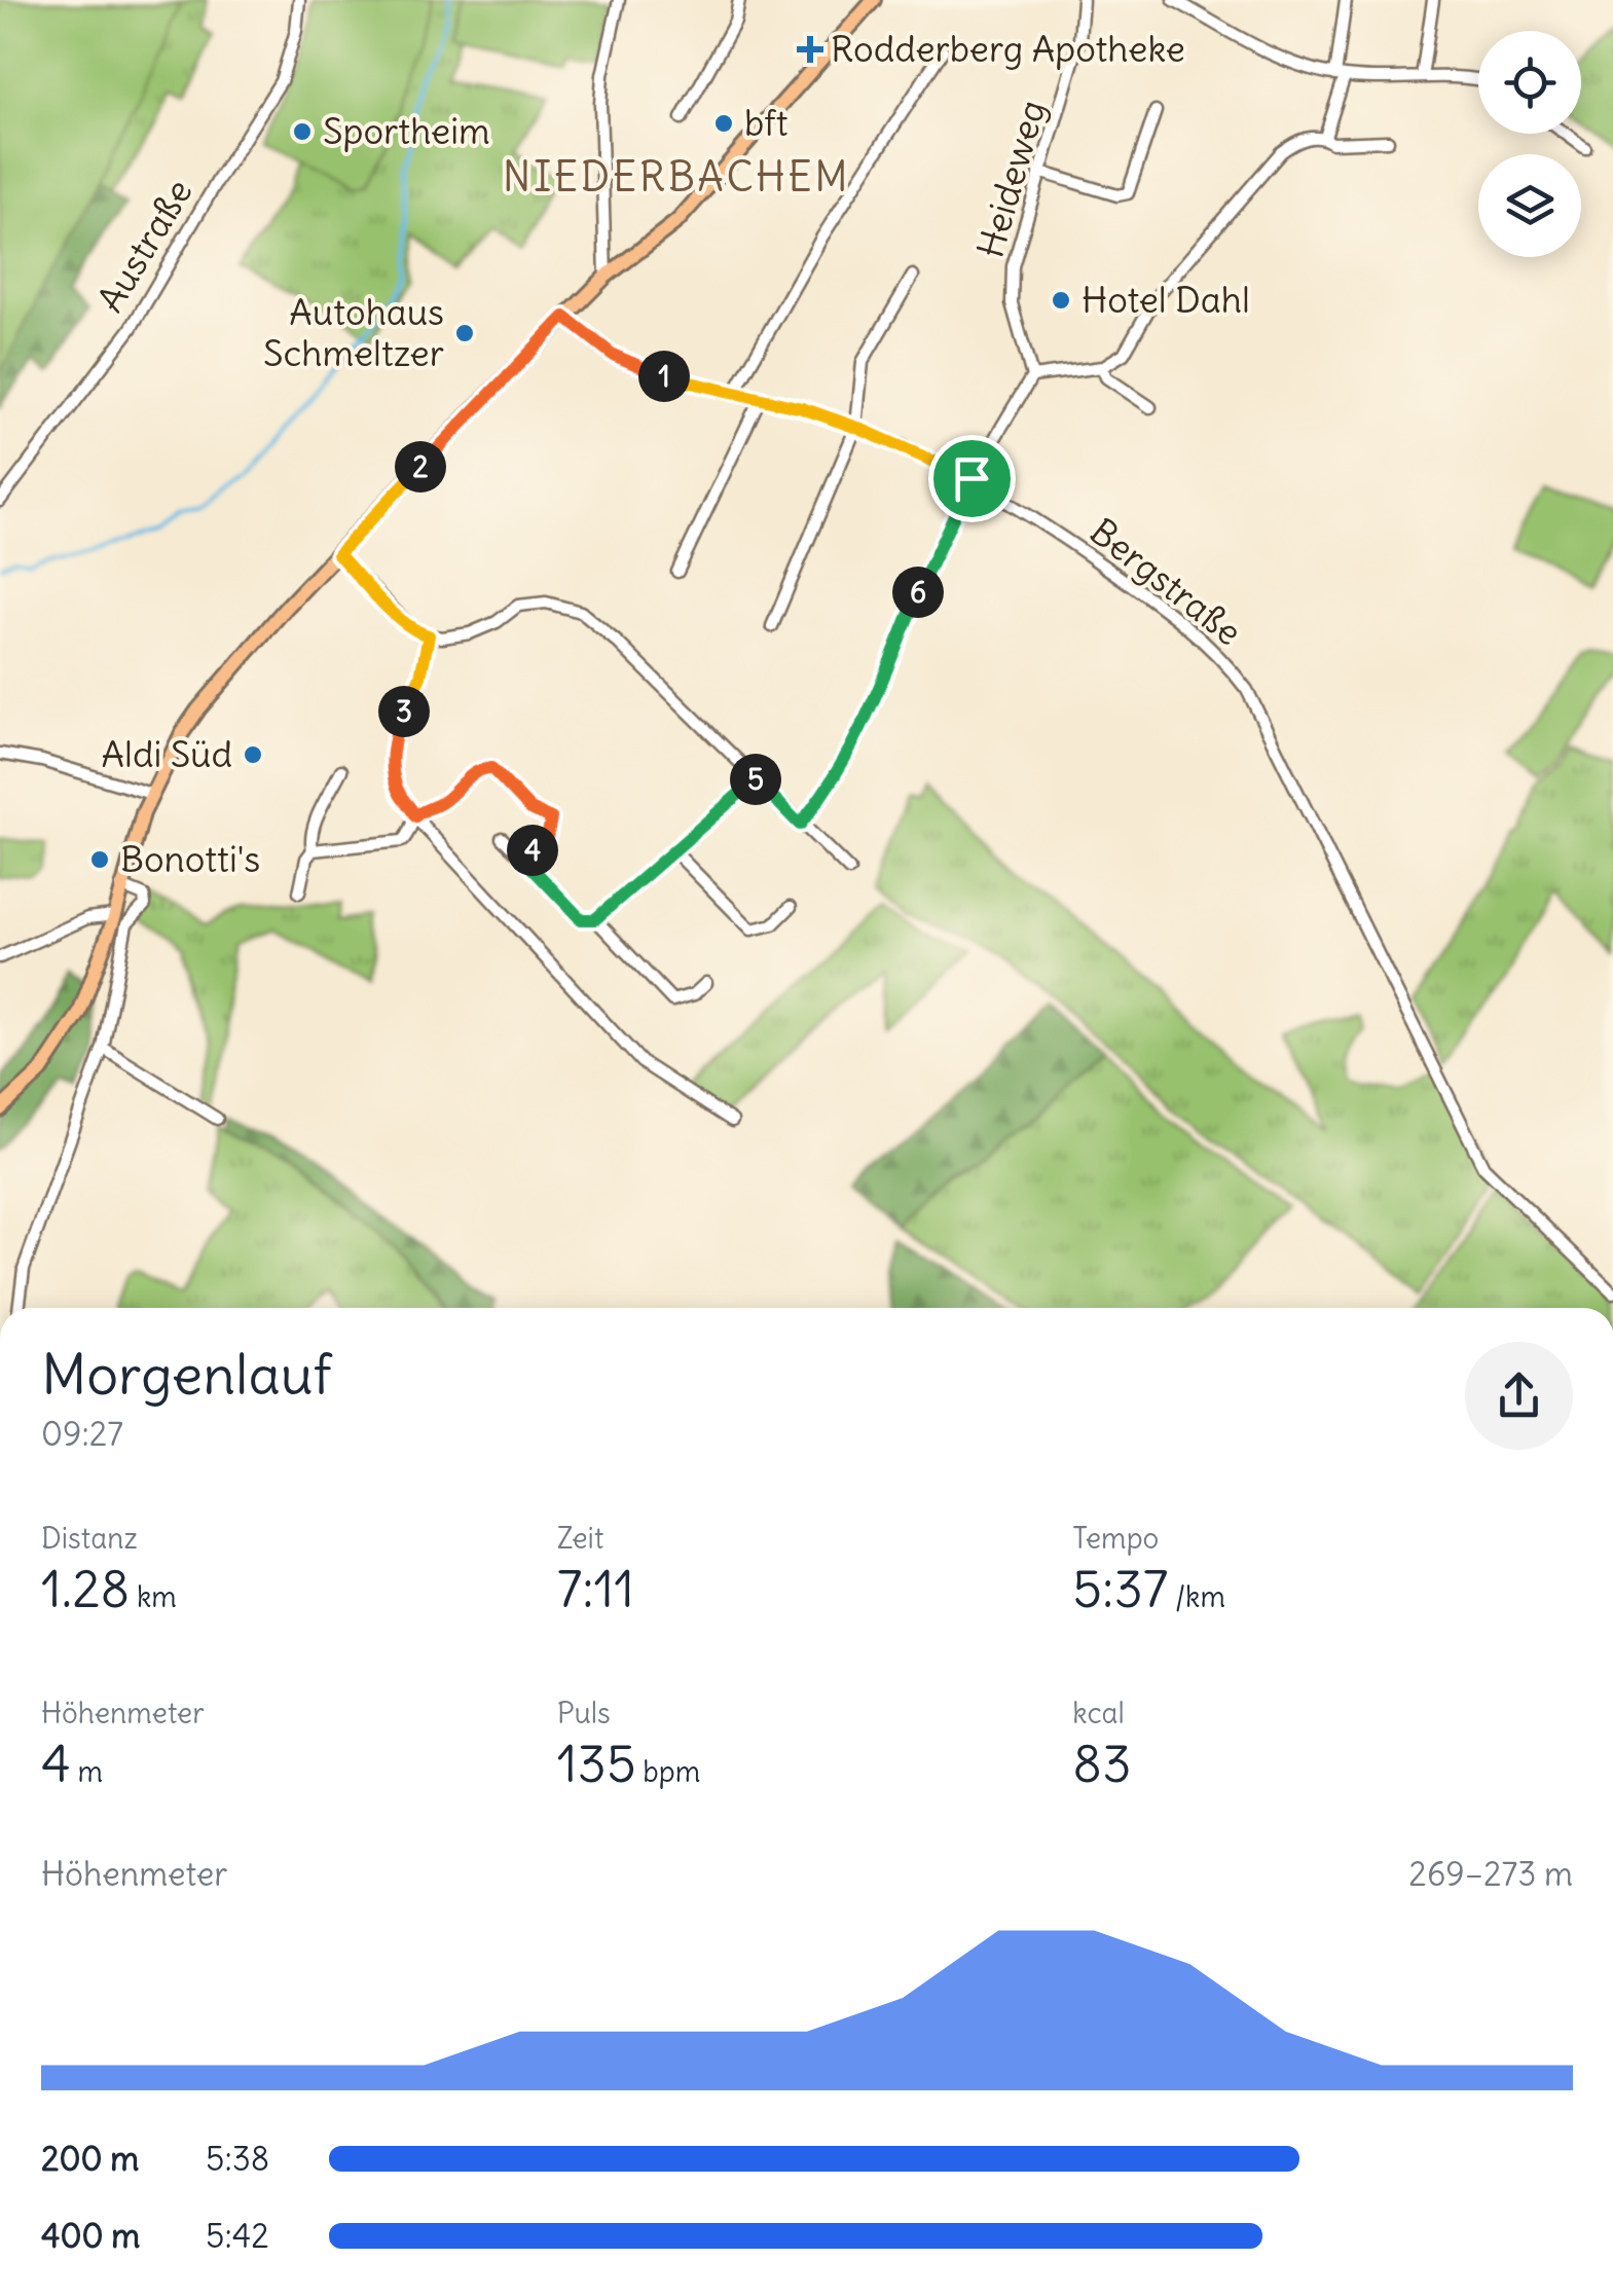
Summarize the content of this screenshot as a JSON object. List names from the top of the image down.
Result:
{
  "streets": {
    "street": ["Heideweg", "Austraße", "Bergstraße"]
  },
  "districts": ["NIEDERBACHEM"],
  "places": {
    "health": ["Rodderberg Apotheke"],
    "other": [
      "bft",
      "Sportheim",
      "Hotel Dahl",
      "Autohaus Schmeltzer",
      "Aldi Süd",
      "Bonotti's"
    ]
  },
  "page": {
    "pins": [
      "1",
      "2",
      "6",
      "3",
      "5",
      "4"
    ],
    "heading": ["Morgenlauf", "09:27"],
    "stats": [
      ["Distanz", "1.28 km"],
      ["Zeit", "7:11"],
      ["Tempo", "5:37 /km"],
      ["Höhenmeter", "4 m"],
      ["Puls", "135 bpm"],
      ["kcal", "83"]
    ],
    "chart": ["Höhenmeter", "269–273 m"],
    "list": [
      {
        "name": "200 m",
        "note": "5:38"
      },
      {
        "name": "400 m",
        "note": "5:42"
      }
    ]
  }
}
